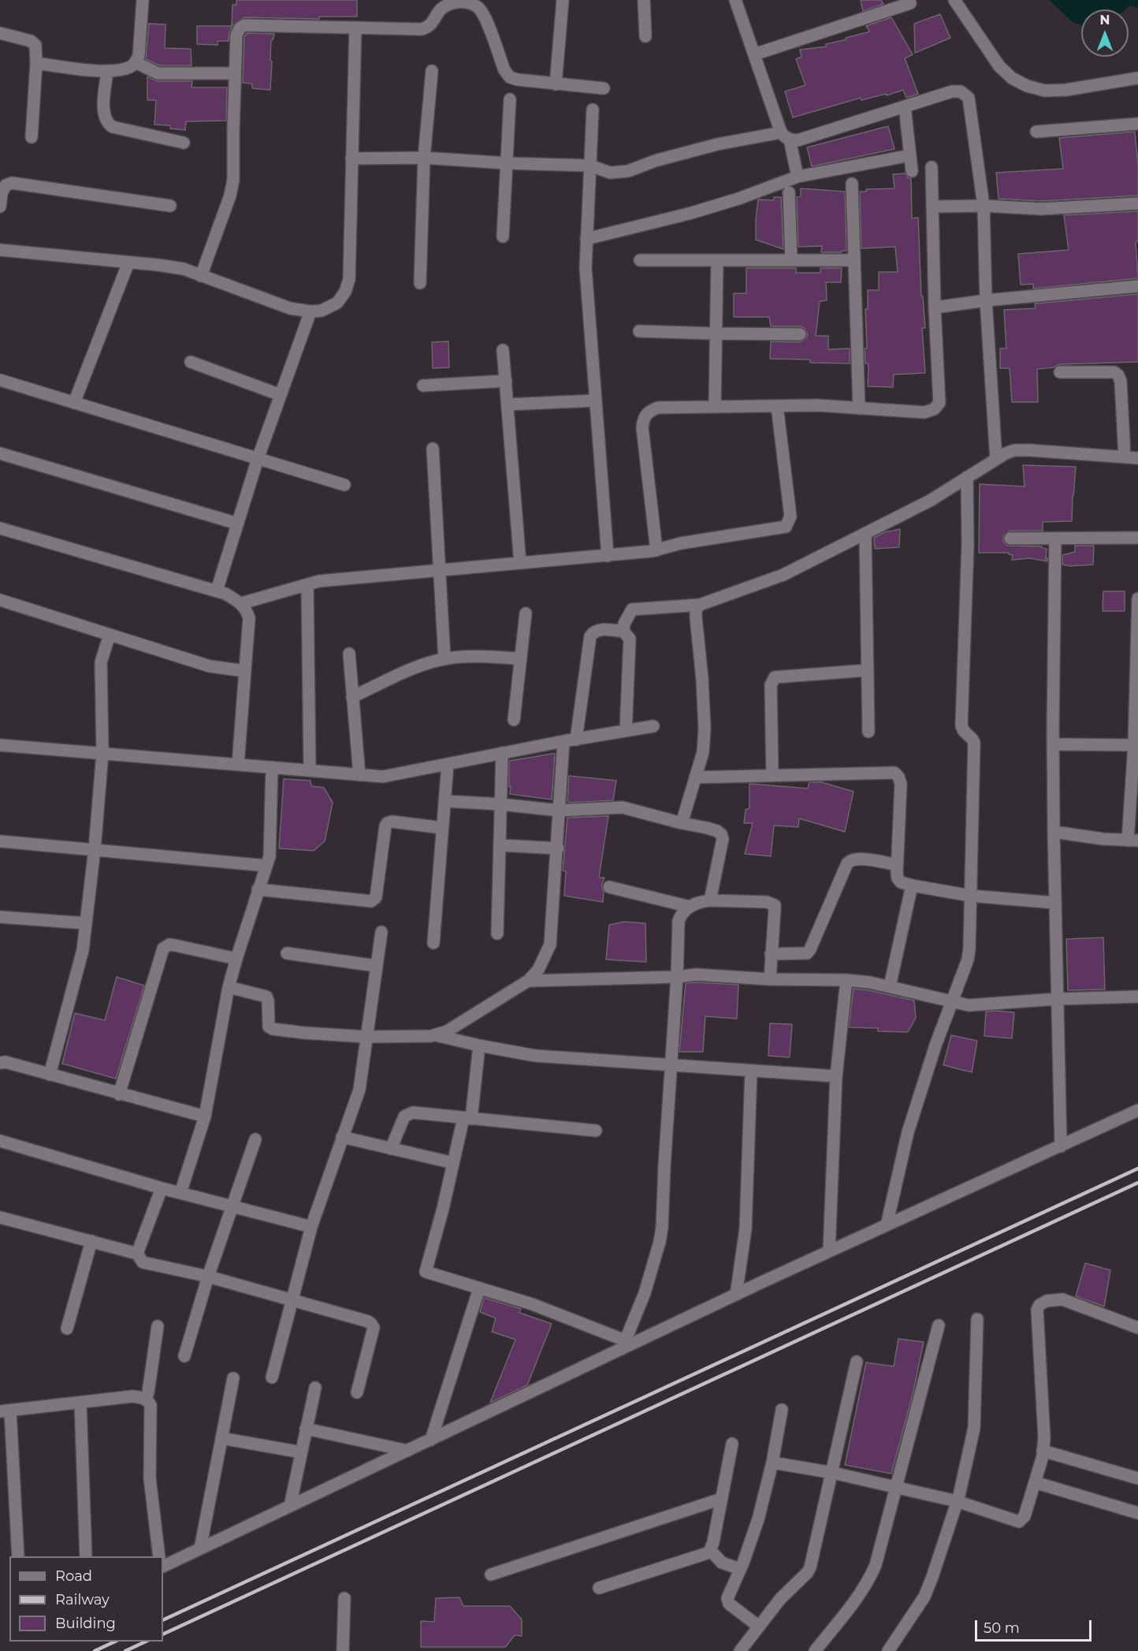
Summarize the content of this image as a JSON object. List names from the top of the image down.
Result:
{
  "legend": ["Road", "Railway", "Building"],
  "scale_bar": "50 m",
  "north": "top"
}
